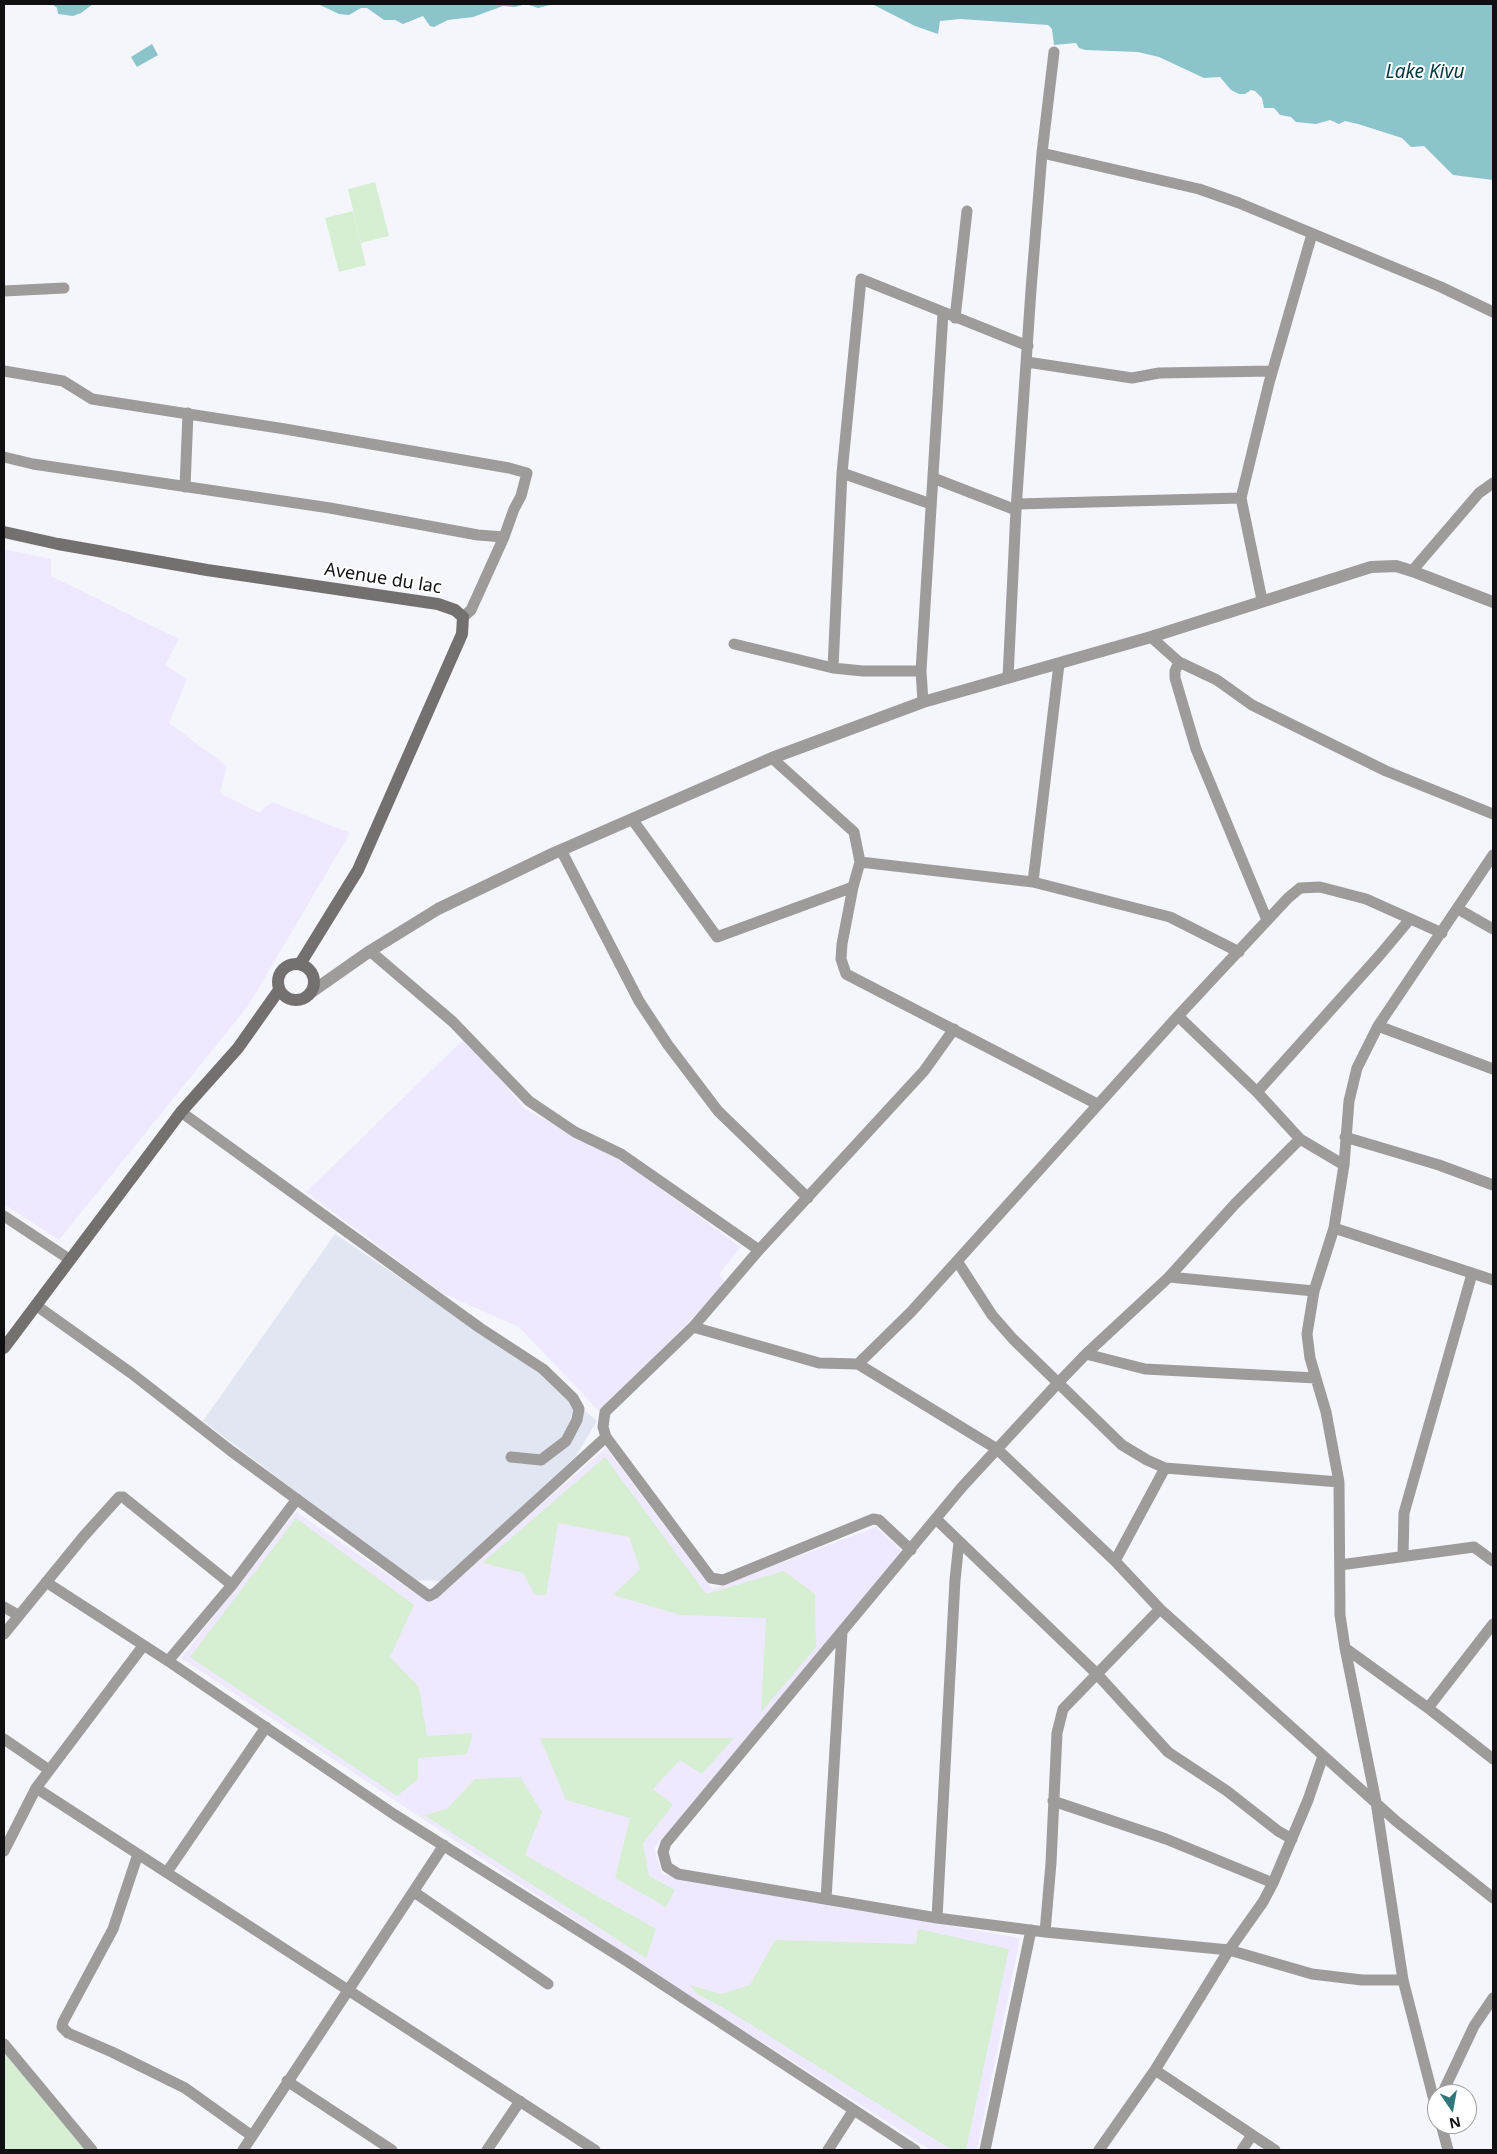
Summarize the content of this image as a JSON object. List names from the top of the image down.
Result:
{
  "streets": {
    "main road": ["Avenue du lac"]
  },
  "water": ["Lake Kivu"],
  "north": "bottom"
}
